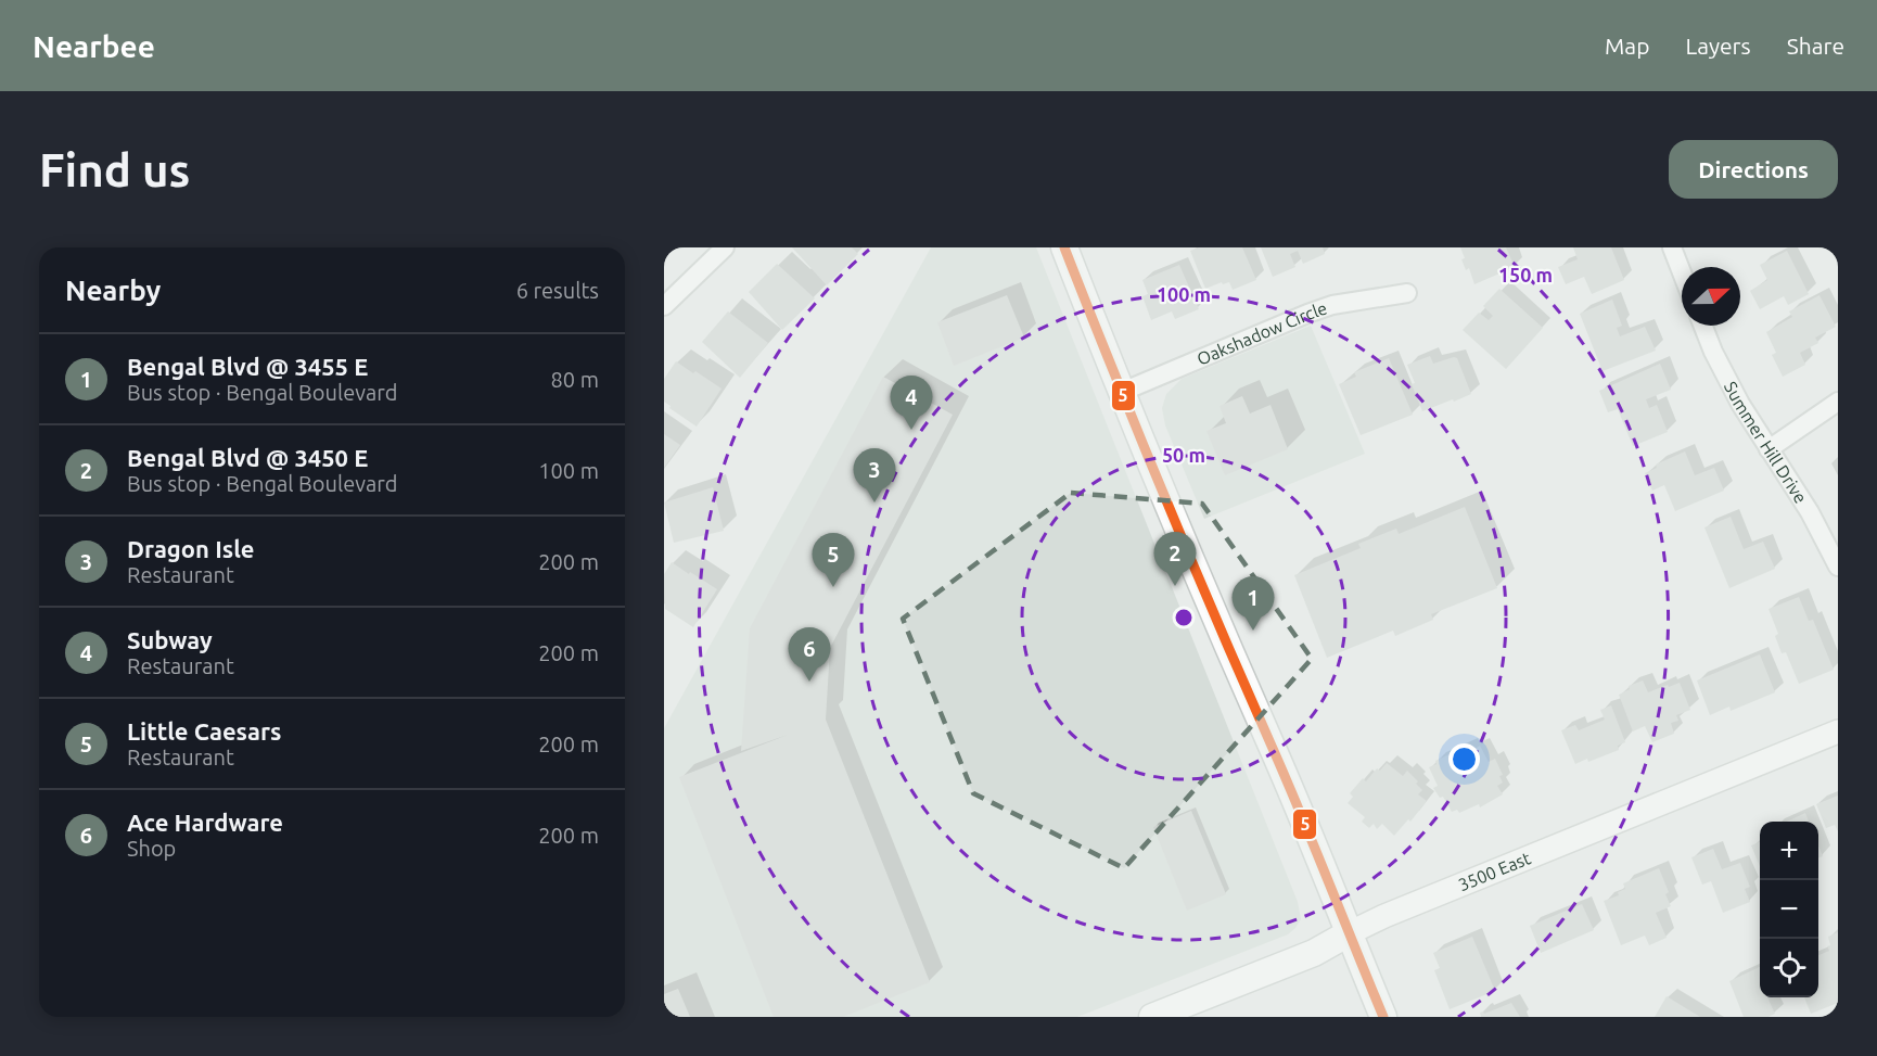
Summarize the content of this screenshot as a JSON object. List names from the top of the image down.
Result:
{
  "streets": {
    "main road": ["3500 East"],
    "street": ["Oakshadow Circle", "Summer Hill Drive"]
  },
  "lines": ["transit line 5"],
  "north": "right",
  "page": {
    "header": "Nearbee",
    "nav": ["Map", "Layers", "Share"],
    "buttons": "Directions",
    "title": "Find us",
    "heading": ["Nearby", "6 results"],
    "list": [
      {
        "mark": "1",
        "name": "Bengal Blvd @ 3455 E",
        "note": "Bus stop · Bengal Boulevard",
        "value": "80 m"
      },
      {
        "mark": "2",
        "name": "Bengal Blvd @ 3450 E",
        "note": "Bus stop · Bengal Boulevard",
        "value": "100 m"
      },
      {
        "mark": "3",
        "name": "Dragon Isle",
        "note": "Restaurant",
        "value": "200 m"
      },
      {
        "mark": "4",
        "name": "Subway",
        "note": "Restaurant",
        "value": "200 m"
      },
      {
        "mark": "5",
        "name": "Little Caesars",
        "note": "Restaurant",
        "value": "200 m"
      },
      {
        "mark": "6",
        "name": "Ace Hardware",
        "note": "Shop",
        "value": "200 m"
      }
    ],
    "pins": [
      "4",
      "3",
      "2",
      "5",
      "1",
      "6"
    ],
    "map_buttons": ["+", "−"]
  },
  "rings": ["150 m", "100 m", "50 m"]
}
